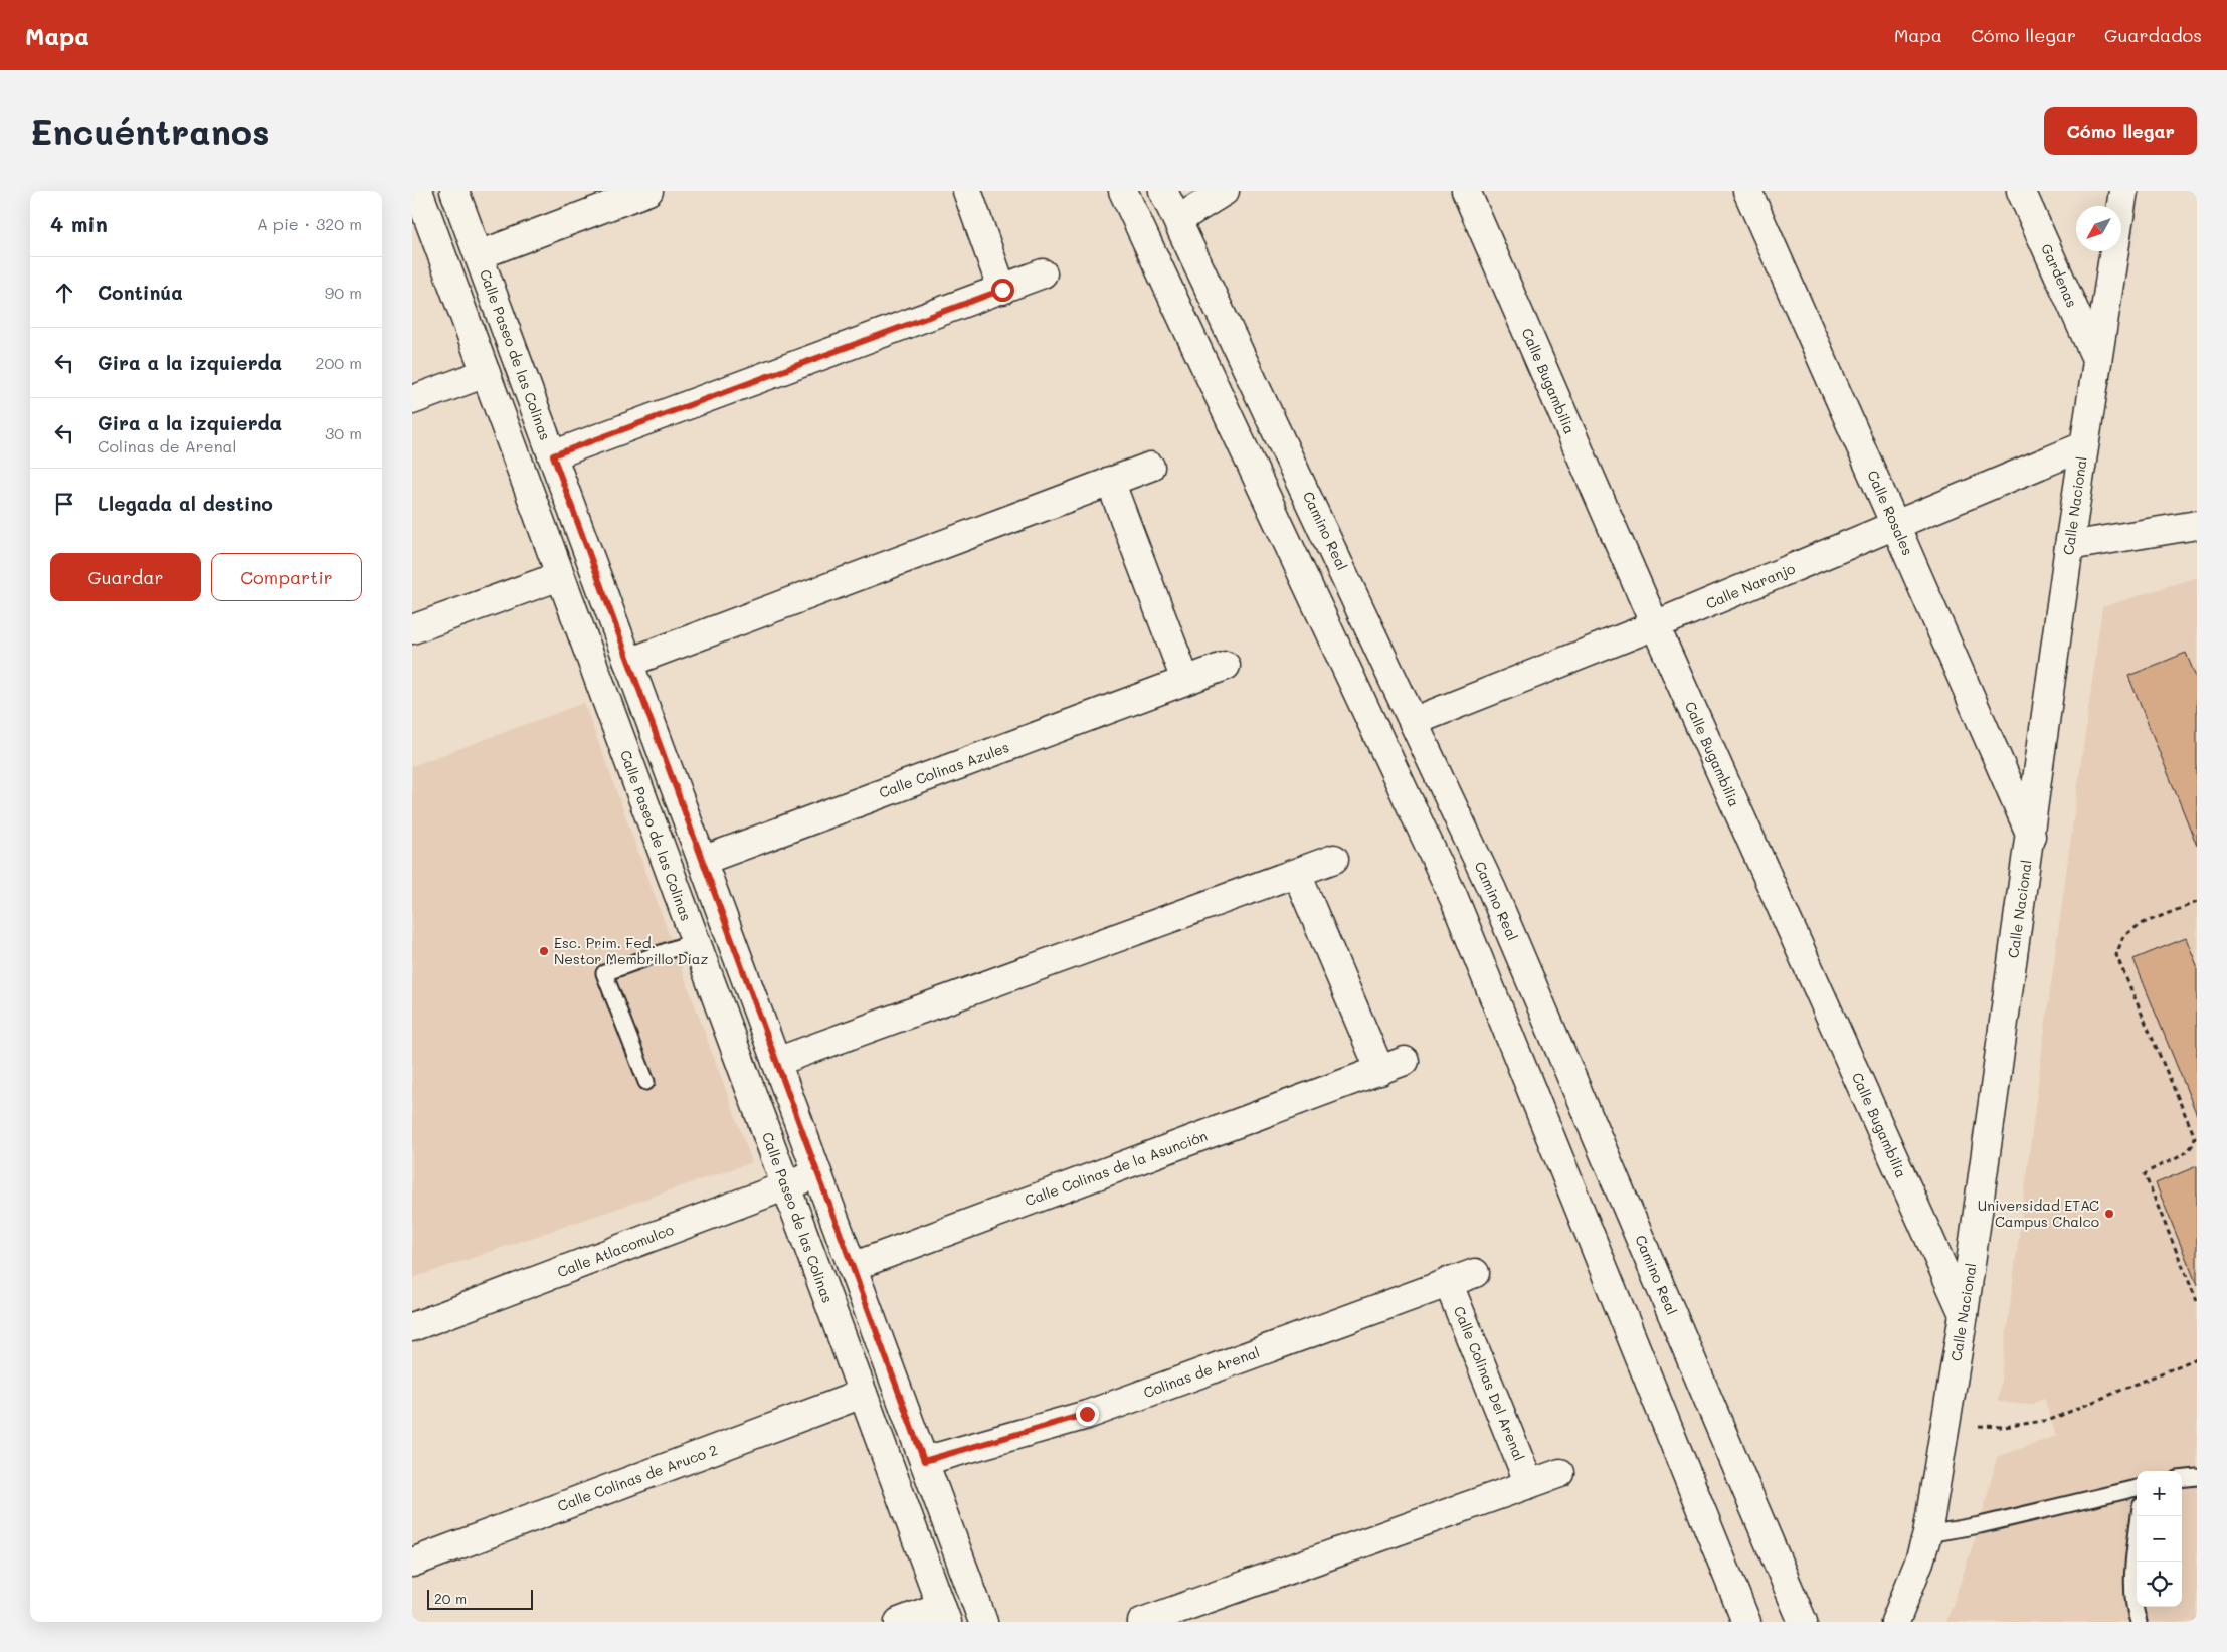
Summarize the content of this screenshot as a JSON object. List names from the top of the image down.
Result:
{
  "streets": {
    "street": [
      "Gardenas",
      "Calle Paseo de las Colinas",
      "Calle Bugambilia",
      "Calle Nacional",
      "Calle Rosales",
      "Camino Real",
      "Calle Naranjo",
      "Calle Colinas Azules",
      "Calle Colinas de la Asunción",
      "Calle Atlacomulco",
      "Colinas de Arenal",
      "Calle Colinas Del Arenal",
      "Calle Colinas de Aruco 2"
    ]
  },
  "crossings": [
    ["Gardenas", "Calle Nacional"],
    ["Calle Paseo de las Colinas", "Calle Colinas Azules"],
    ["Calle Paseo de las Colinas", "Calle Colinas de la Asunción"],
    ["Calle Paseo de las Colinas", "Calle Atlacomulco"],
    ["Calle Paseo de las Colinas", "Colinas de Arenal"],
    ["Calle Paseo de las Colinas", "Calle Colinas de Aruco 2"],
    ["Calle Bugambilia", "Calle Nacional"],
    ["Calle Bugambilia", "Calle Naranjo"],
    ["Calle Nacional", "Calle Rosales"],
    ["Calle Nacional", "Calle Naranjo"],
    ["Calle Rosales", "Calle Naranjo"],
    ["Camino Real", "Calle Naranjo"],
    ["Colinas de Arenal", "Calle Colinas Del Arenal"]
  ],
  "places": ["Esc. Prim. Fed. Nestor Membrillo Díaz", "Universidad ETAC Campus Chalco"],
  "scale_bar": "20 m",
  "north": "bottom left",
  "page": {
    "header": "Mapa",
    "nav": ["Mapa", "Cómo llegar", "Guardados"],
    "buttons": [
      "Cómo llegar",
      ["Guardar", "Compartir"]
    ],
    "title": "Encuéntranos",
    "heading": ["4 min", "A pie · 320 m"],
    "list": [
      ["Continúa", "90 m"],
      ["Gira a la izquierda", "200 m"],
      ["Gira a la izquierda", "Colinas de Arenal", "30 m"],
      "Llegada al destino"
    ],
    "map_buttons": ["+", "−"],
    "scale": "20 m"
  }
}
